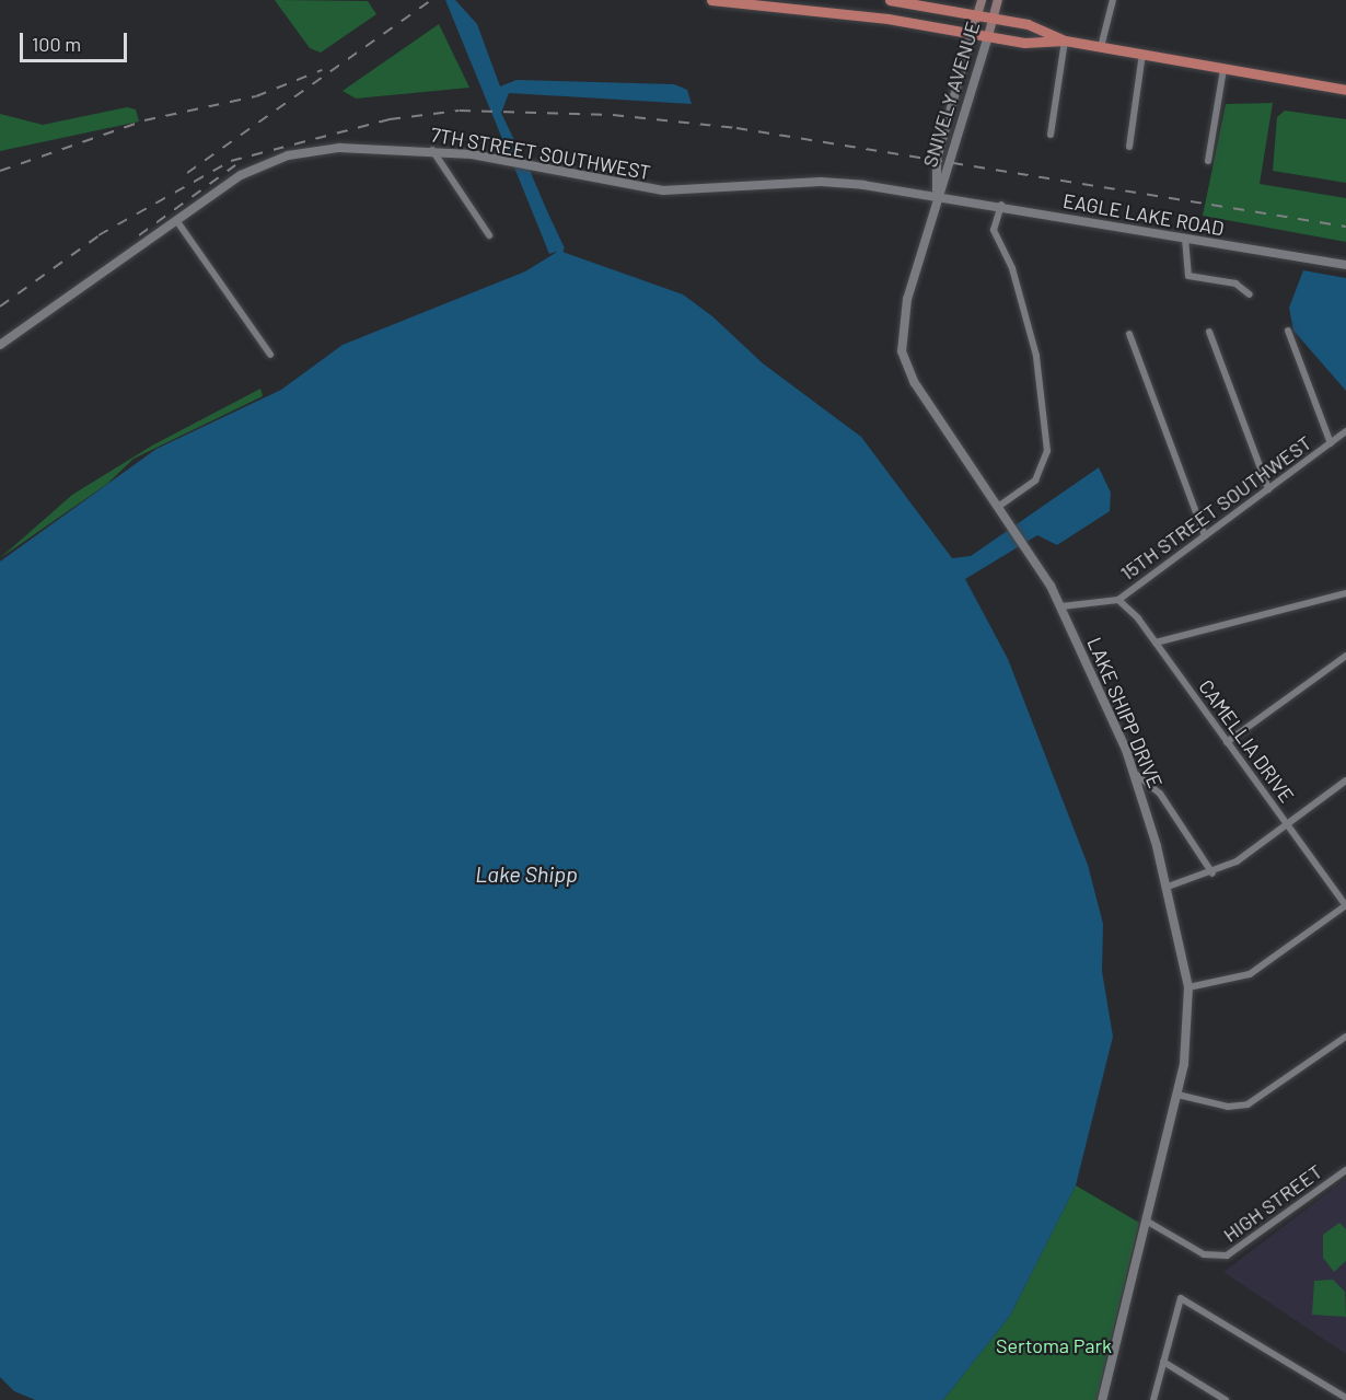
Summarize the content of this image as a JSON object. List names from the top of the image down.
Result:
{
  "streets": {
    "main road": ["SNIVELY AVENUE"],
    "street": [
      "7TH STREET SOUTHWEST",
      "EAGLE LAKE ROAD",
      "15TH STREET SOUTHWEST",
      "LAKE SHIPP DRIVE",
      "CAMELLIA DRIVE",
      "HIGH STREET"
    ]
  },
  "crossings": [
    ["SNIVELY AVENUE", "7TH STREET SOUTHWEST"],
    ["SNIVELY AVENUE", "EAGLE LAKE ROAD"],
    ["SNIVELY AVENUE", "LAKE SHIPP DRIVE"],
    ["7TH STREET SOUTHWEST", "EAGLE LAKE ROAD"],
    ["7TH STREET SOUTHWEST", "LAKE SHIPP DRIVE"],
    ["EAGLE LAKE ROAD", "LAKE SHIPP DRIVE"],
    ["15TH STREET SOUTHWEST", "LAKE SHIPP DRIVE"],
    ["15TH STREET SOUTHWEST", "CAMELLIA DRIVE"],
    ["LAKE SHIPP DRIVE", "HIGH STREET"]
  ],
  "water": ["Lake Shipp"],
  "parks": ["Sertoma Park"],
  "scale_bar": "100 m"
}
